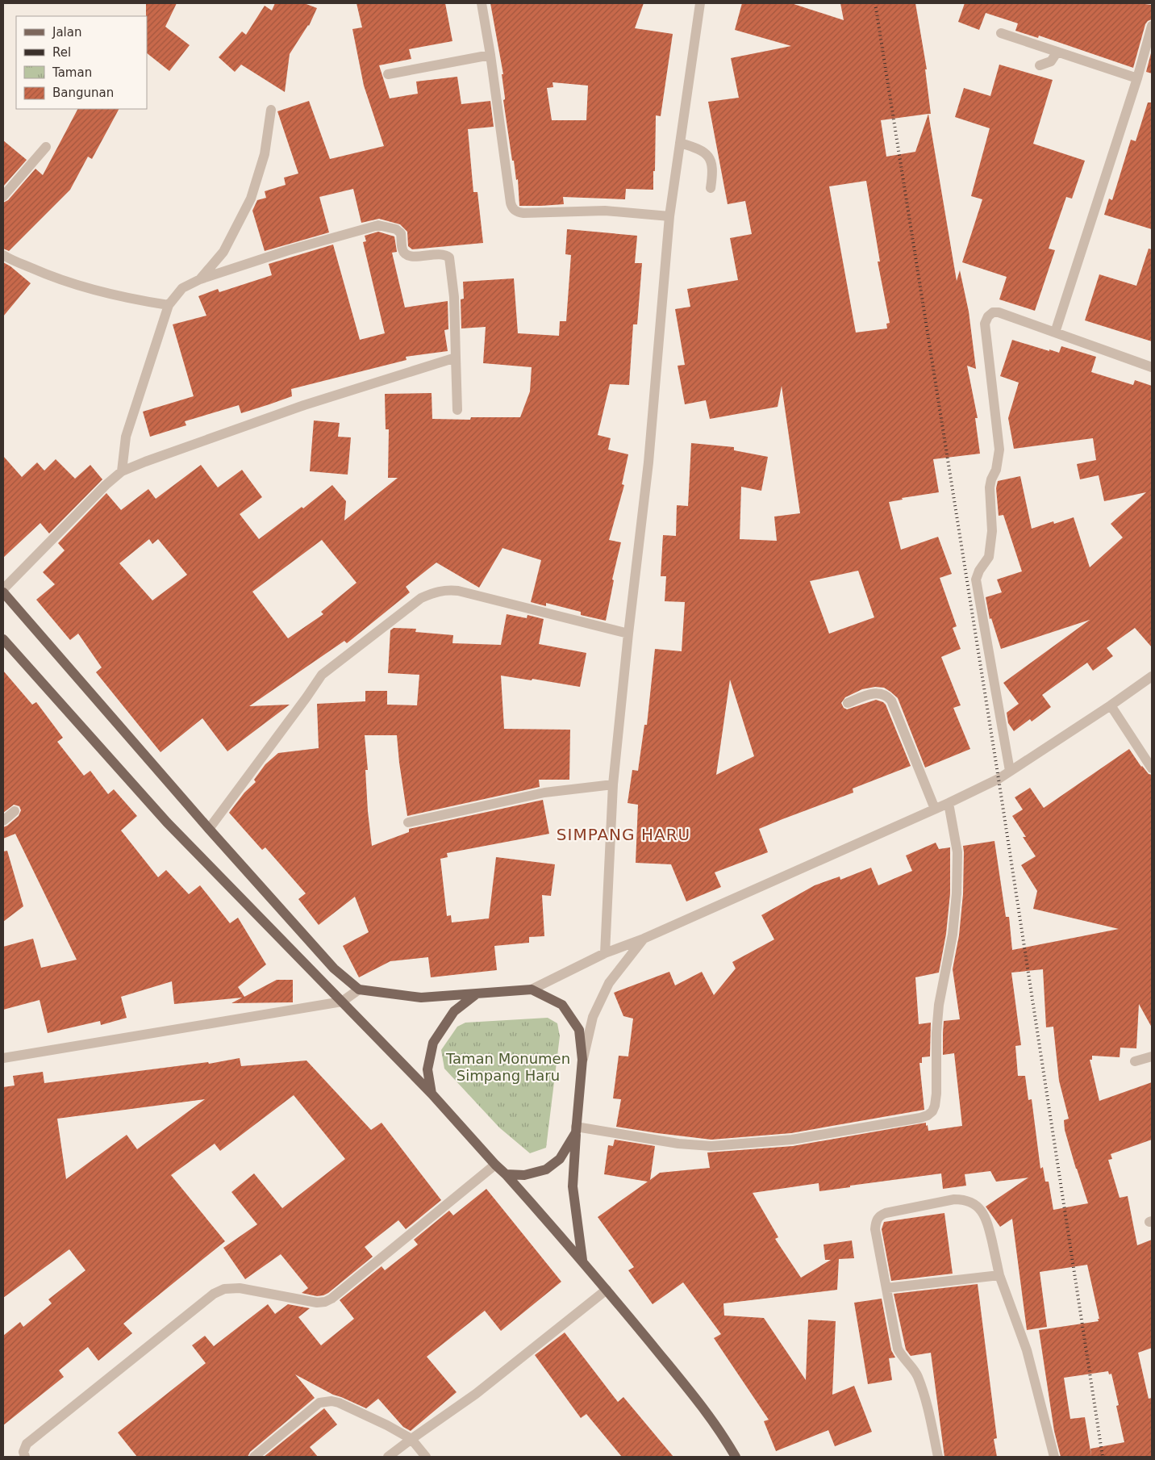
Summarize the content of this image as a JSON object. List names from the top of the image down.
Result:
{
  "districts": ["SIMPANG HARU"],
  "parks": ["Taman Monumen Simpang Haru"],
  "legend": [
    "Jalan",
    "Rel",
    "Taman",
    "Bangunan"
  ]
}
